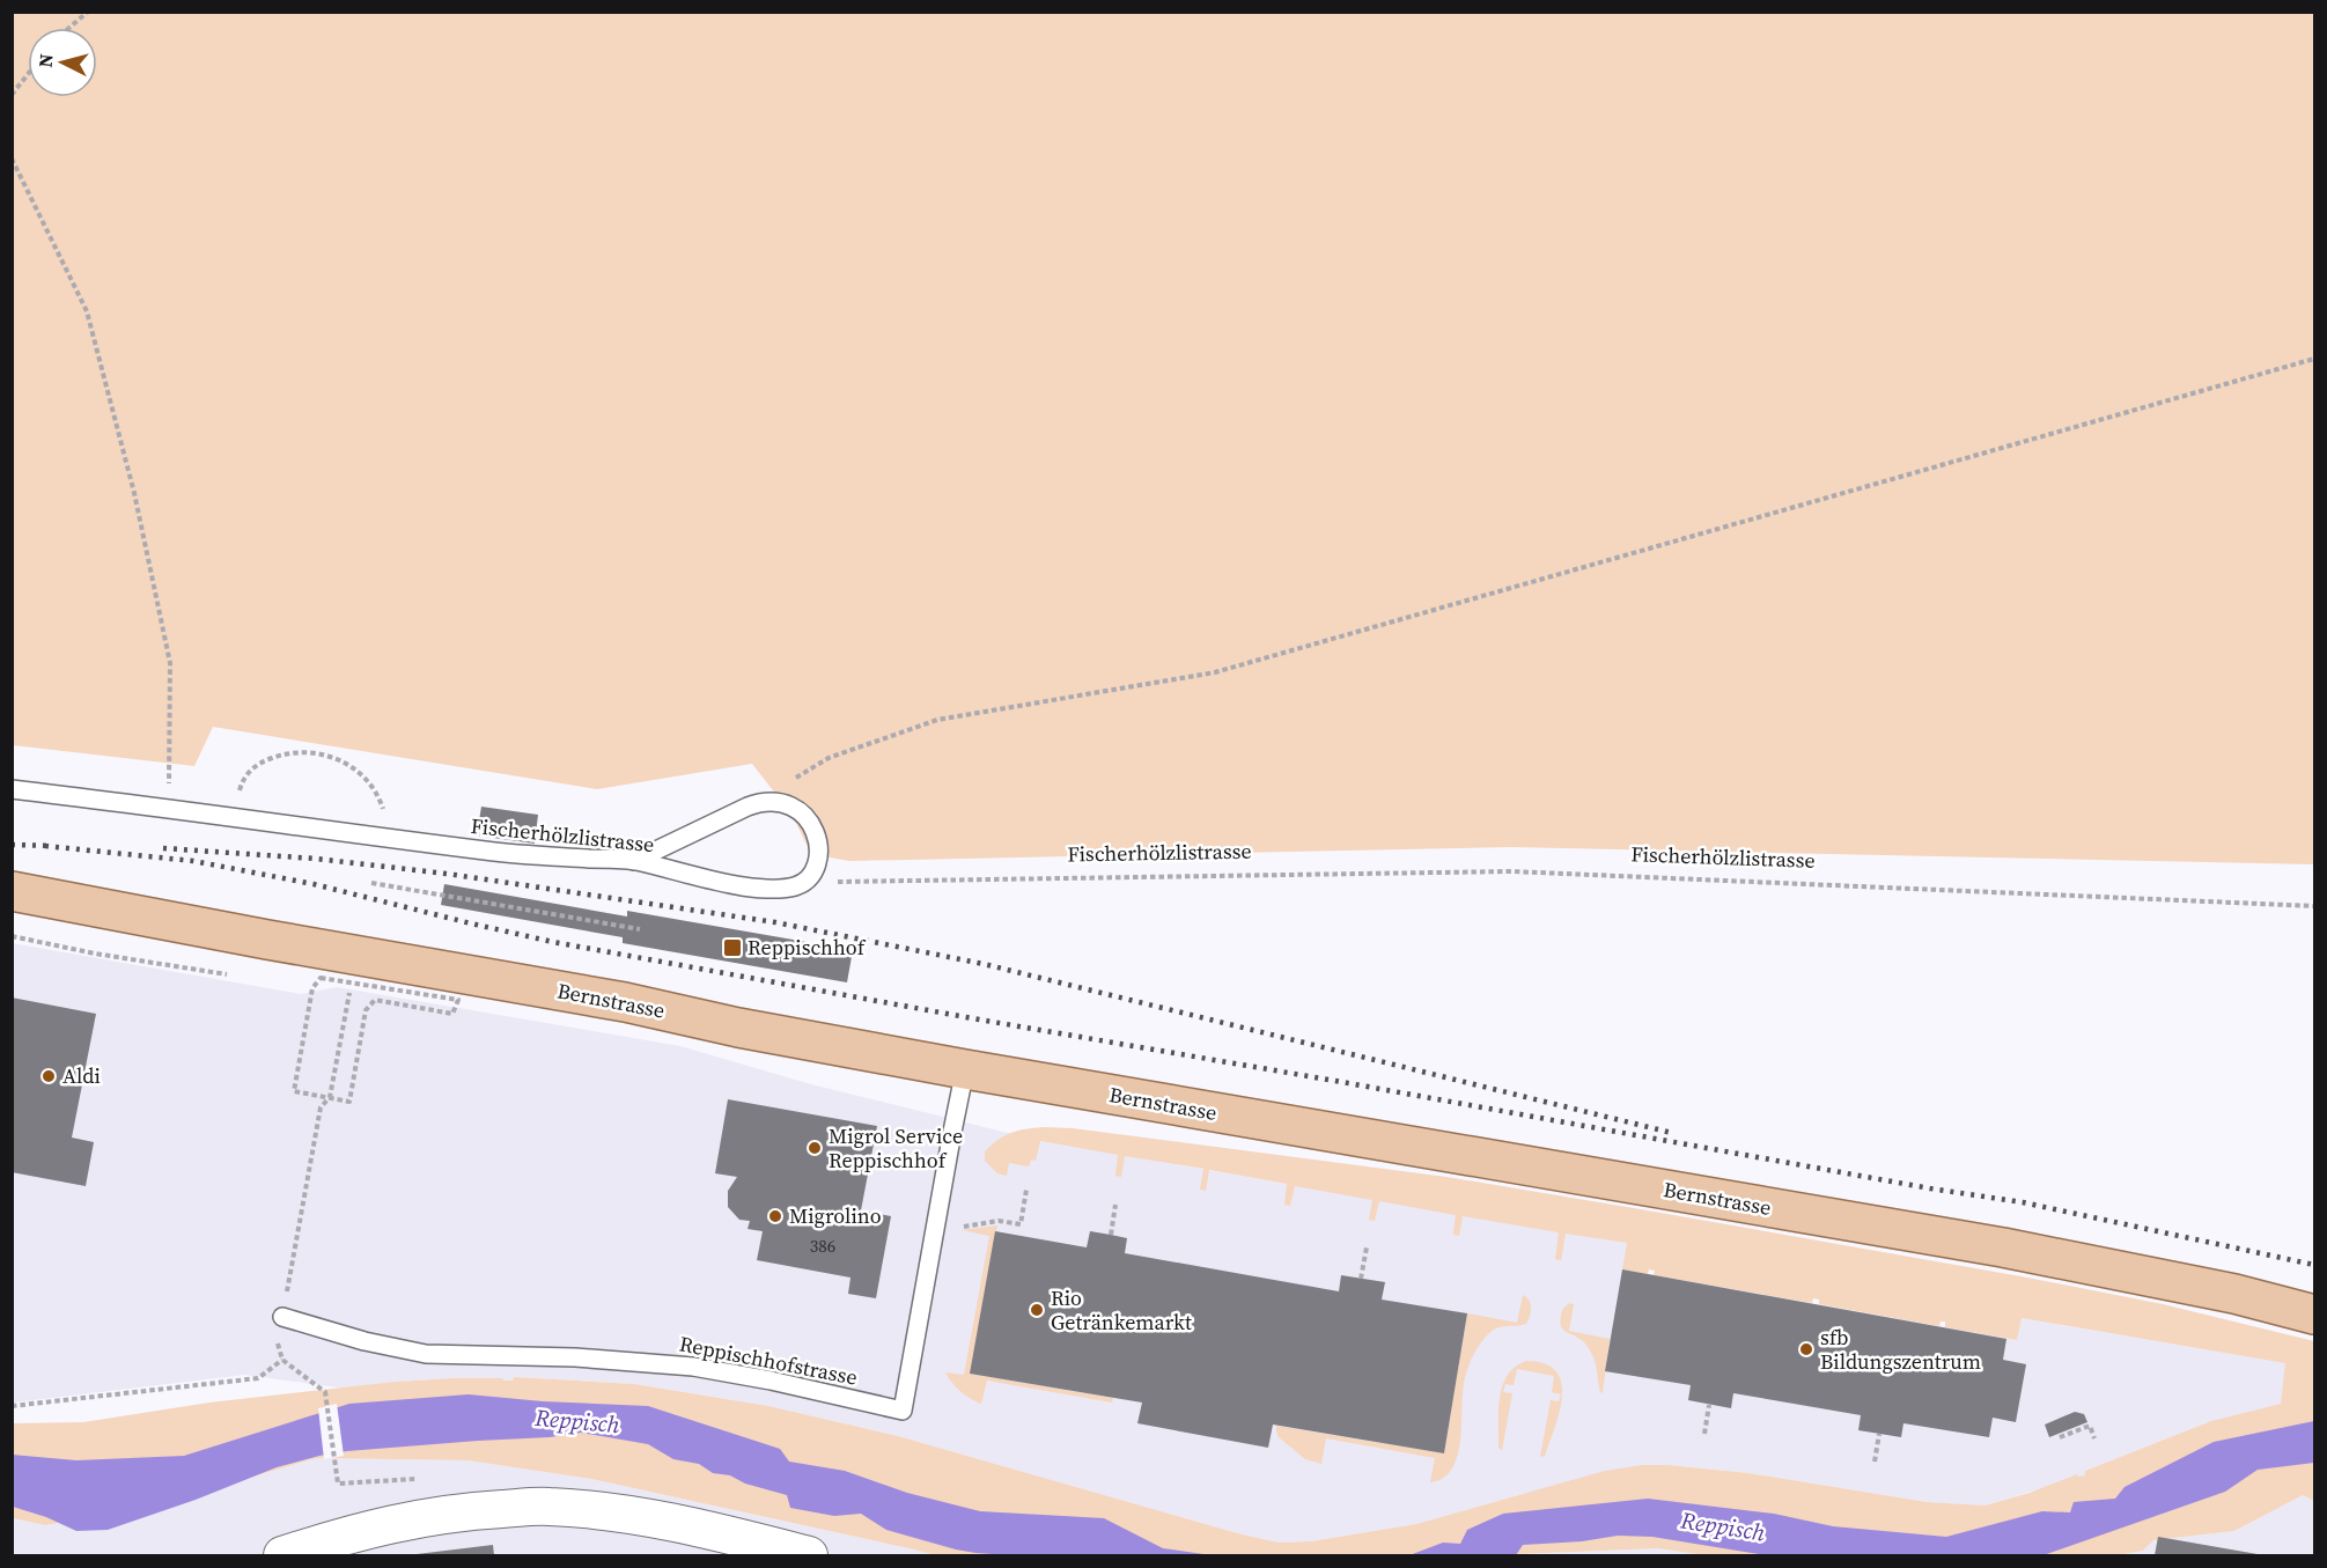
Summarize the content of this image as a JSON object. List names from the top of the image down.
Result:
{
  "streets": {
    "main road": ["Bernstrasse"],
    "lane": ["Fischerhölzlistrasse", "Reppischhofstrasse"]
  },
  "crossings": [
    ["Bernstrasse", "Reppischhofstrasse"]
  ],
  "water": ["Reppisch"],
  "places": {
    "transit": ["Reppischhof"],
    "other": [
      "Aldi",
      "Migrol Service Reppischhof",
      "Migrolino",
      "Rio Getränkemarkt",
      "sfb Bildungszentrum"
    ]
  },
  "house_numbers": ["386"],
  "north": "left"
}
